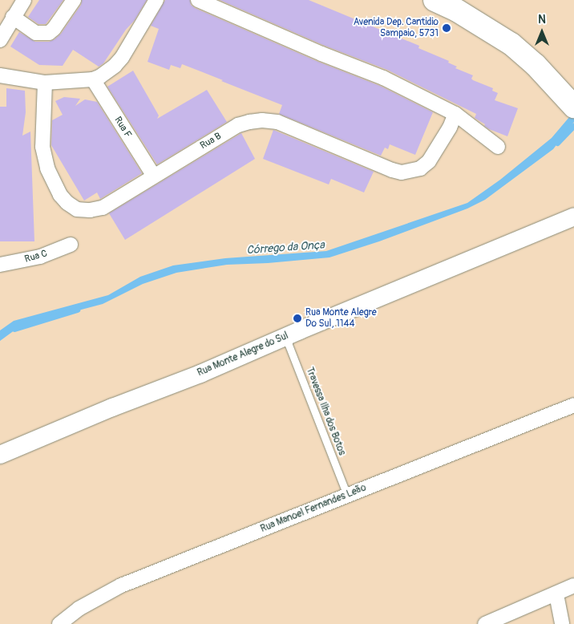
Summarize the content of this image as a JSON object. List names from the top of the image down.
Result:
{
  "streets": {
    "street": [
      "Rua F",
      "Rua B",
      "Rua C",
      "Rua Monte Alegre do Sul",
      "Rua Manoel Fernandes Leão"
    ],
    "lane": ["Travessa Ilha dos Botos"]
  },
  "crossings": [
    ["Rua F", "Rua B"],
    ["Rua Monte Alegre do Sul", "Travessa Ilha dos Botos"],
    ["Travessa Ilha dos Botos", "Rua Manoel Fernandes Leão"]
  ],
  "water": ["Córrego da Onça"],
  "places": ["Avenida Dep. Cantidio Sampaio, 5731", "Rua Monte Alegre Do Sul, 1144"],
  "north": "top"
}
